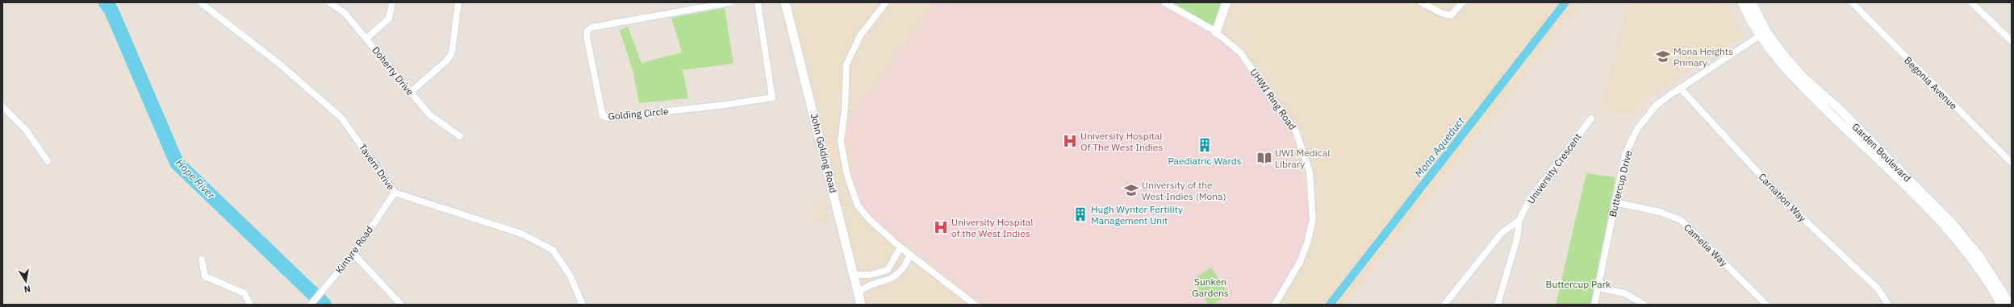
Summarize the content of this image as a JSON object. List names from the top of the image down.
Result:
{
  "streets": {
    "street": [
      "Doherty Drive",
      "Begonia Avenue",
      "UHWI Ring Road",
      "Golding Circle",
      "Garden Boulevard",
      "John Golding Road",
      "Tavern Drive",
      "University Crescent",
      "Buttercup Drive",
      "Carnation Way",
      "Camelia Way",
      "Kintyre Road"
    ]
  },
  "crossings": [
    ["Garden Boulevard", "Buttercup Drive"],
    ["Tavern Drive", "Kintyre Road"],
    ["Buttercup Drive", "Carnation Way"],
    ["Buttercup Drive", "Camelia Way"]
  ],
  "water": ["Mona Aqueduct", "Hope River"],
  "parks": ["Sunken Gardens", "Buttercup Park"],
  "places": {
    "school or university": ["Mona Heights Primary", "University of the West Indies (Mona)"],
    "hospital": ["University Hospital Of The West Indies", "University Hospital of the West Indies"],
    "building": ["Paediatric Wards", "Hugh Wynter Fertility Management Unit"],
    "library": ["UWI Medical Library"]
  },
  "north": "bottom"
}
